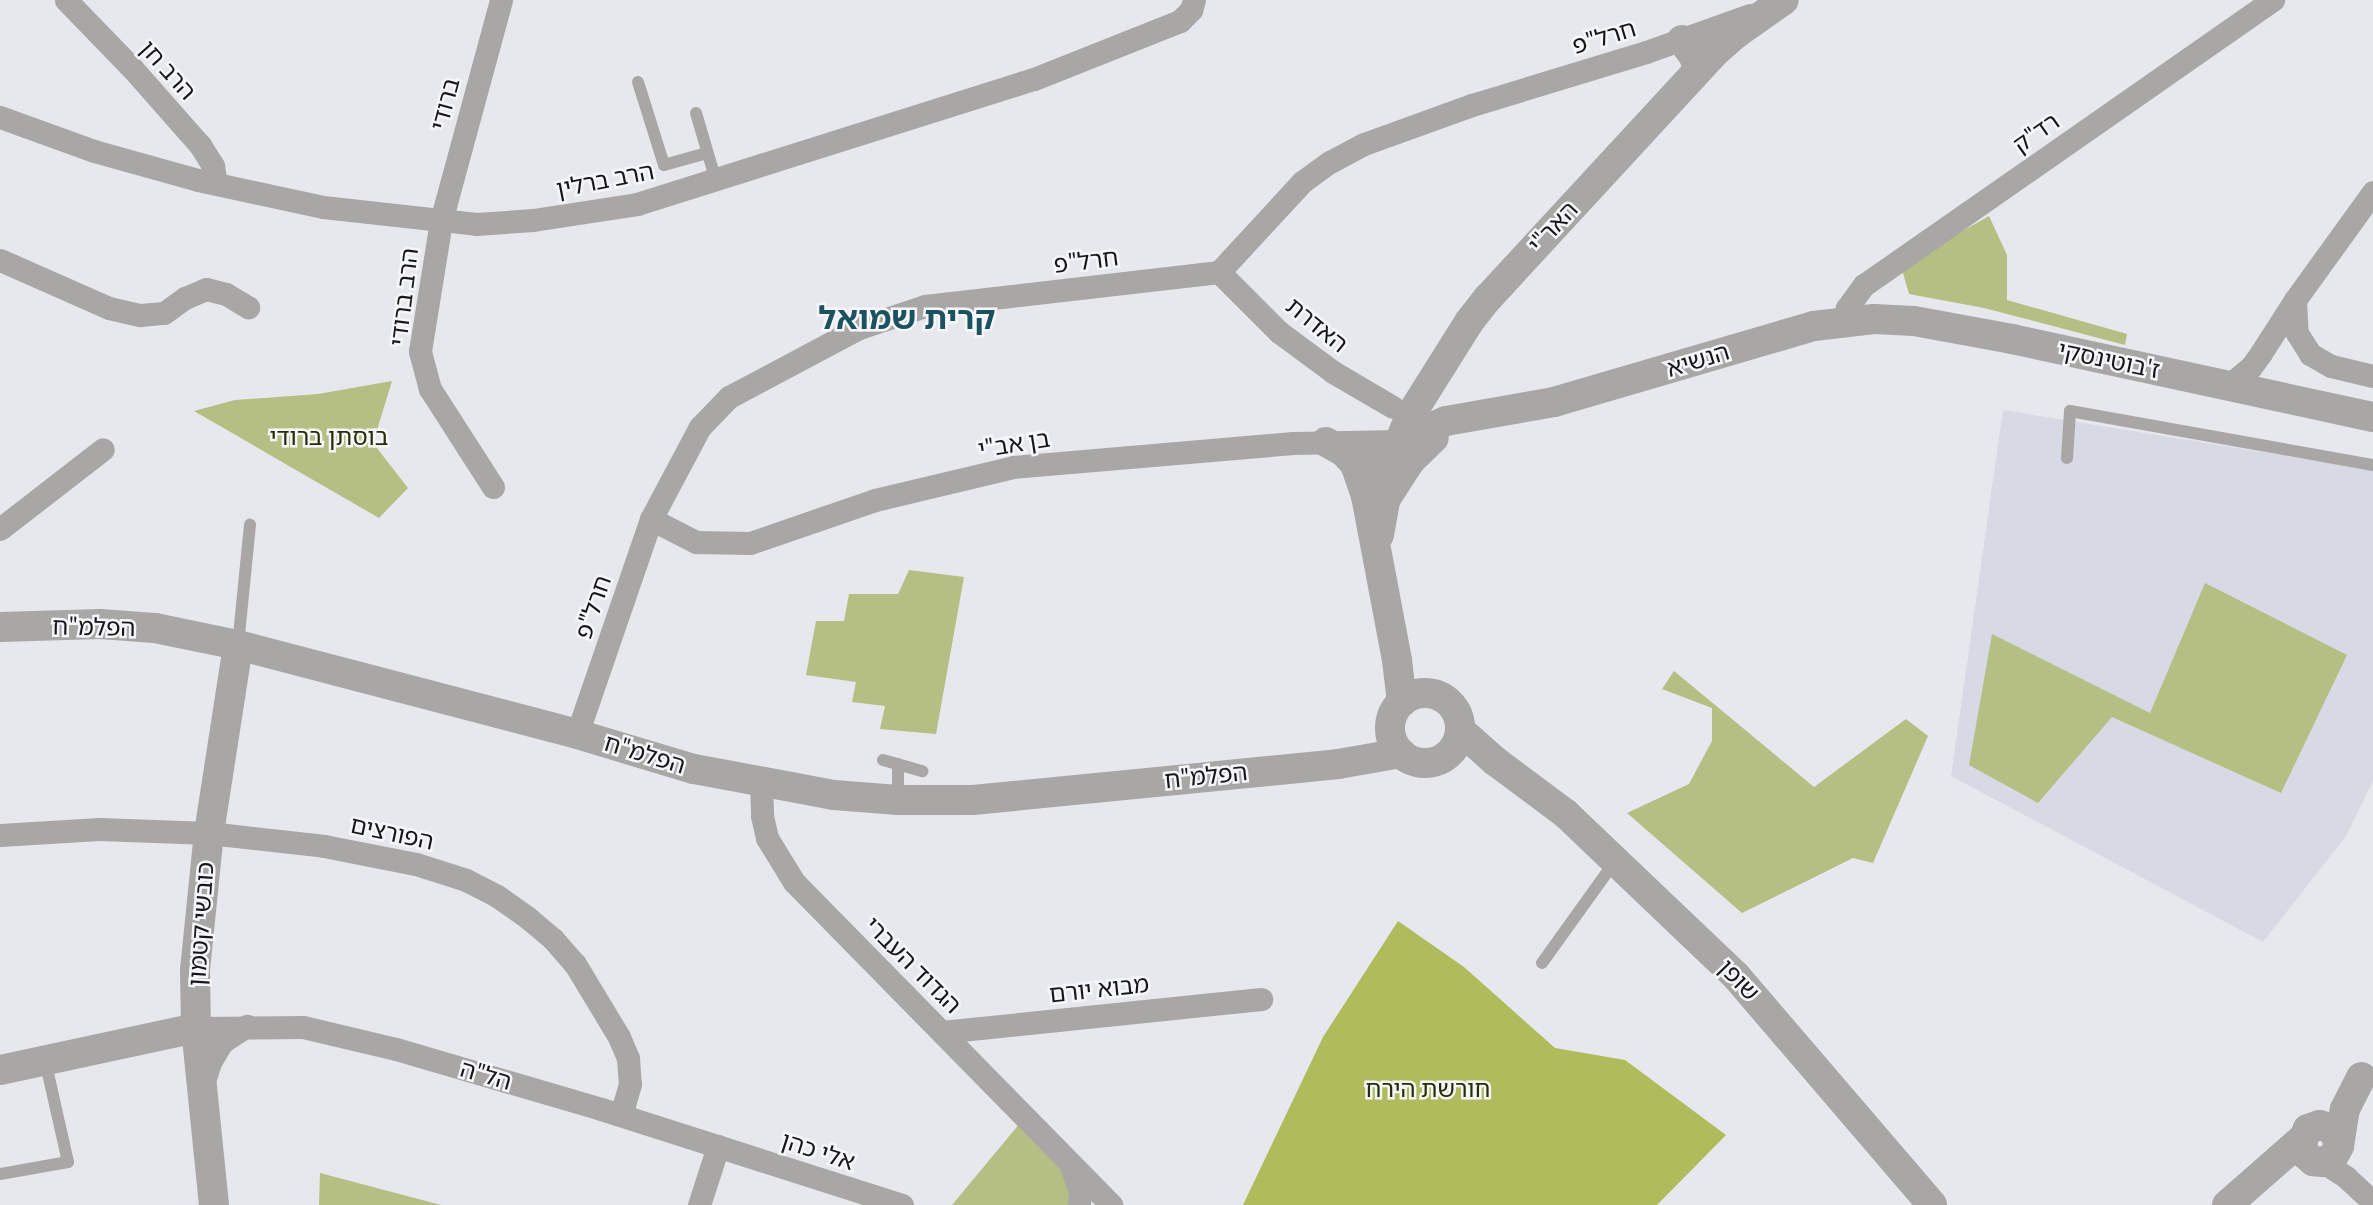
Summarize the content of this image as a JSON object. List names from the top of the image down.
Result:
{
  "streets": {
    "street": [
      "חרל\"פ",
      "הרב חן",
      "ברודי",
      "רד\"ק",
      "הרב ברלין",
      "האר\"י",
      "הרב ברודי",
      "האדרת",
      "הנשיא",
      "ז'בוטינסקי",
      "בן אב\"י",
      "הפלמ\"ח",
      "הפורצים",
      "כובשי קטמון",
      "הגדוד העברי",
      "שופן",
      "מבוא יורם",
      "הל\"ה",
      "אלי כהן"
    ]
  },
  "crossings": [
    ["חרל\"פ", "האר\"י"],
    ["חרל\"פ", "האדרת"],
    ["חרל\"פ", "בן אב\"י"],
    ["חרל\"פ", "הפלמ\"ח"],
    ["הרב חן", "הרב ברלין"],
    ["ברודי", "הרב ברלין"],
    ["ברודי", "הרב ברודי"],
    ["רד\"ק", "הנשיא"],
    ["רד\"ק", "ז'בוטינסקי"],
    ["הרב ברלין", "הרב ברודי"],
    ["האר\"י", "הנשיא"],
    ["האר\"י", "בן אב\"י"],
    ["הנשיא", "ז'בוטינסקי"],
    ["הנשיא", "בן אב\"י"],
    ["הפלמ\"ח", "כובשי קטמון"],
    ["הפלמ\"ח", "הגדוד העברי"],
    ["הפלמ\"ח", "שופן"],
    ["הפורצים", "כובשי קטמון"],
    ["הפורצים", "הל\"ה"],
    ["כובשי קטמון", "הל\"ה"],
    ["הגדוד העברי", "מבוא יורם"],
    ["הל\"ה", "אלי כהן"]
  ],
  "districts": ["קרית שמואל"],
  "parks": ["בוסתן ברודי", "חורשת הירח"]
}
